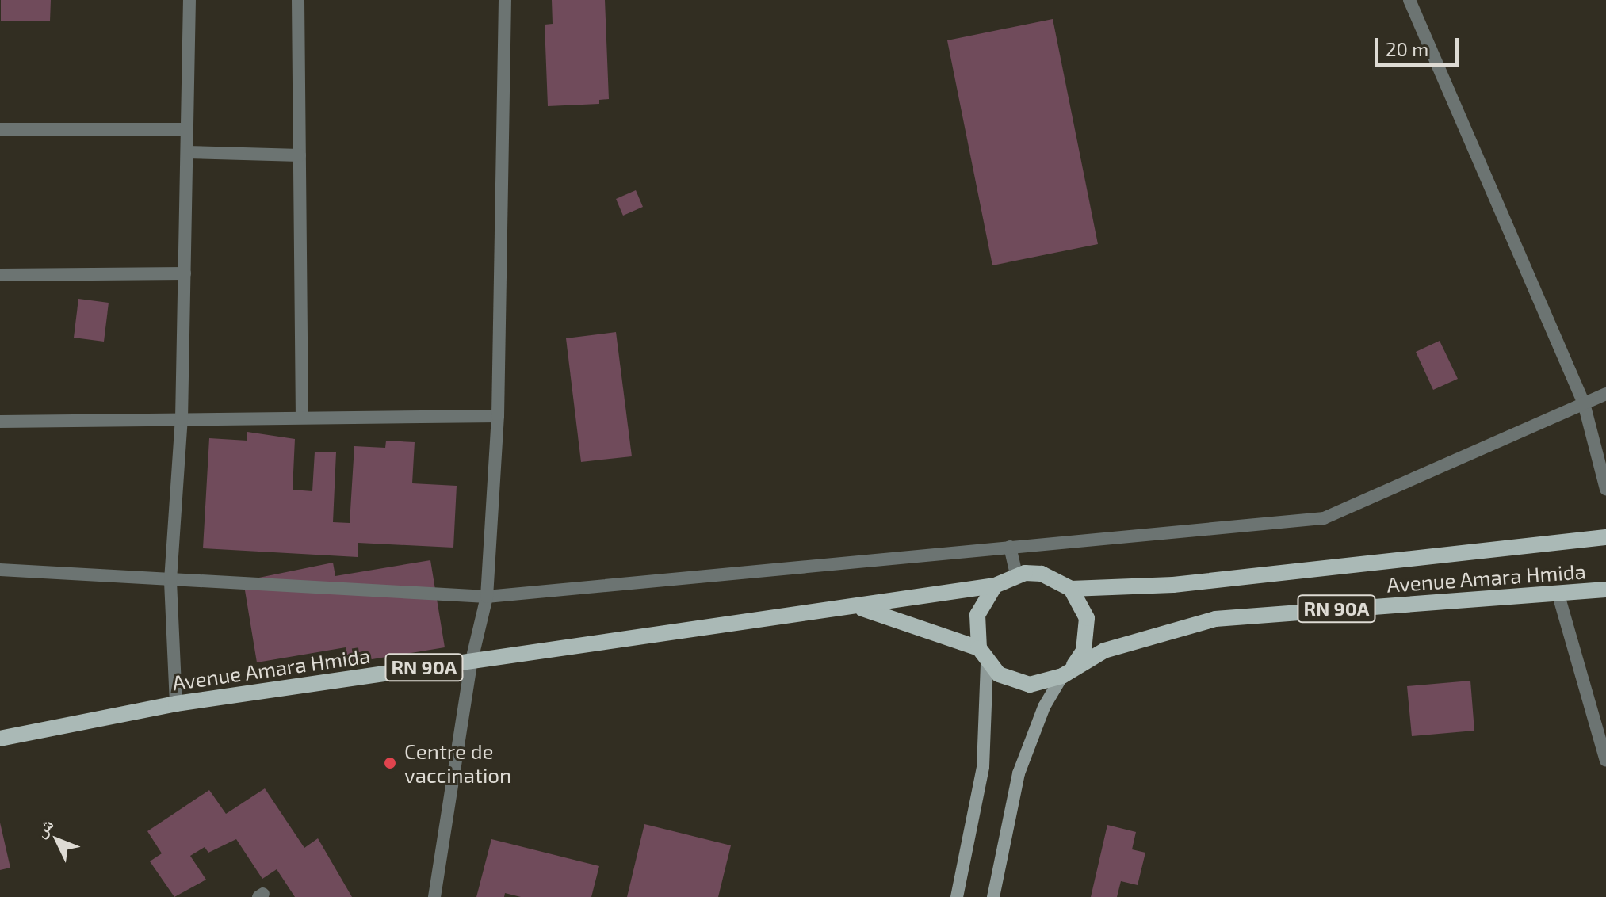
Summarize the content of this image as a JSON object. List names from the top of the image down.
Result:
{
  "streets": {
    "main road": ["Avenue Amara Hmida", "RN 90A"]
  },
  "places": ["Centre de vaccination"],
  "scale_bar": "20 m",
  "north": "top left"
}
